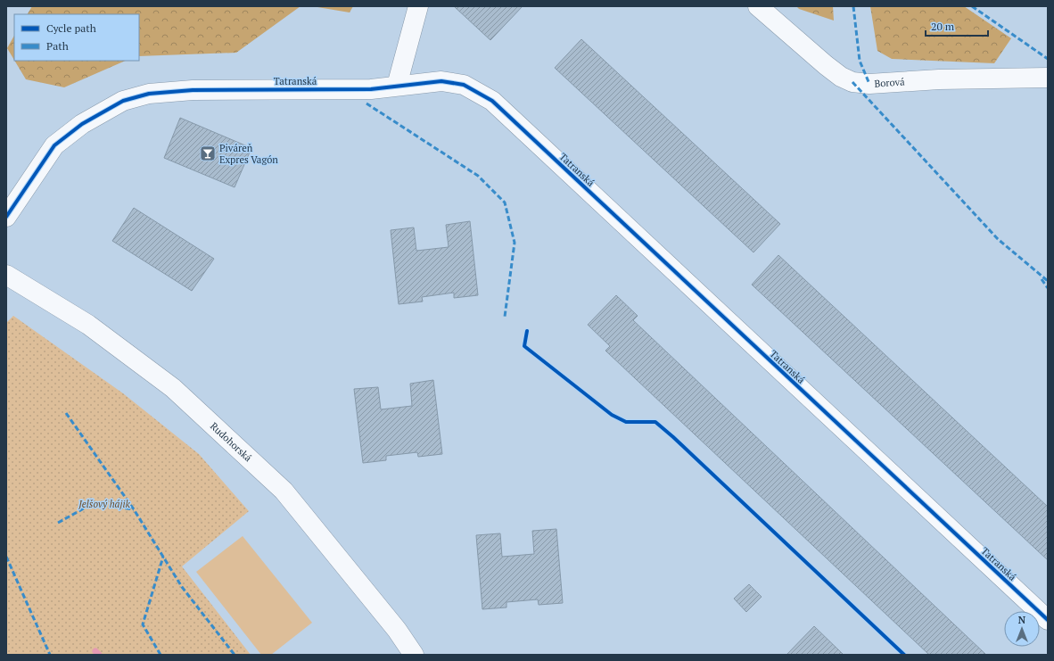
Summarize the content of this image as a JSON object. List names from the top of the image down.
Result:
{
  "streets": {
    "street": ["Tatranská", "Borová", "Rudohorská"]
  },
  "parks": ["Jelšový hájik"],
  "places": {
    "bar": ["Piváreň Expres Vagón"]
  },
  "legend": ["Cycle path", "Path"],
  "scale_bar": "20 m",
  "north": "top"
}
